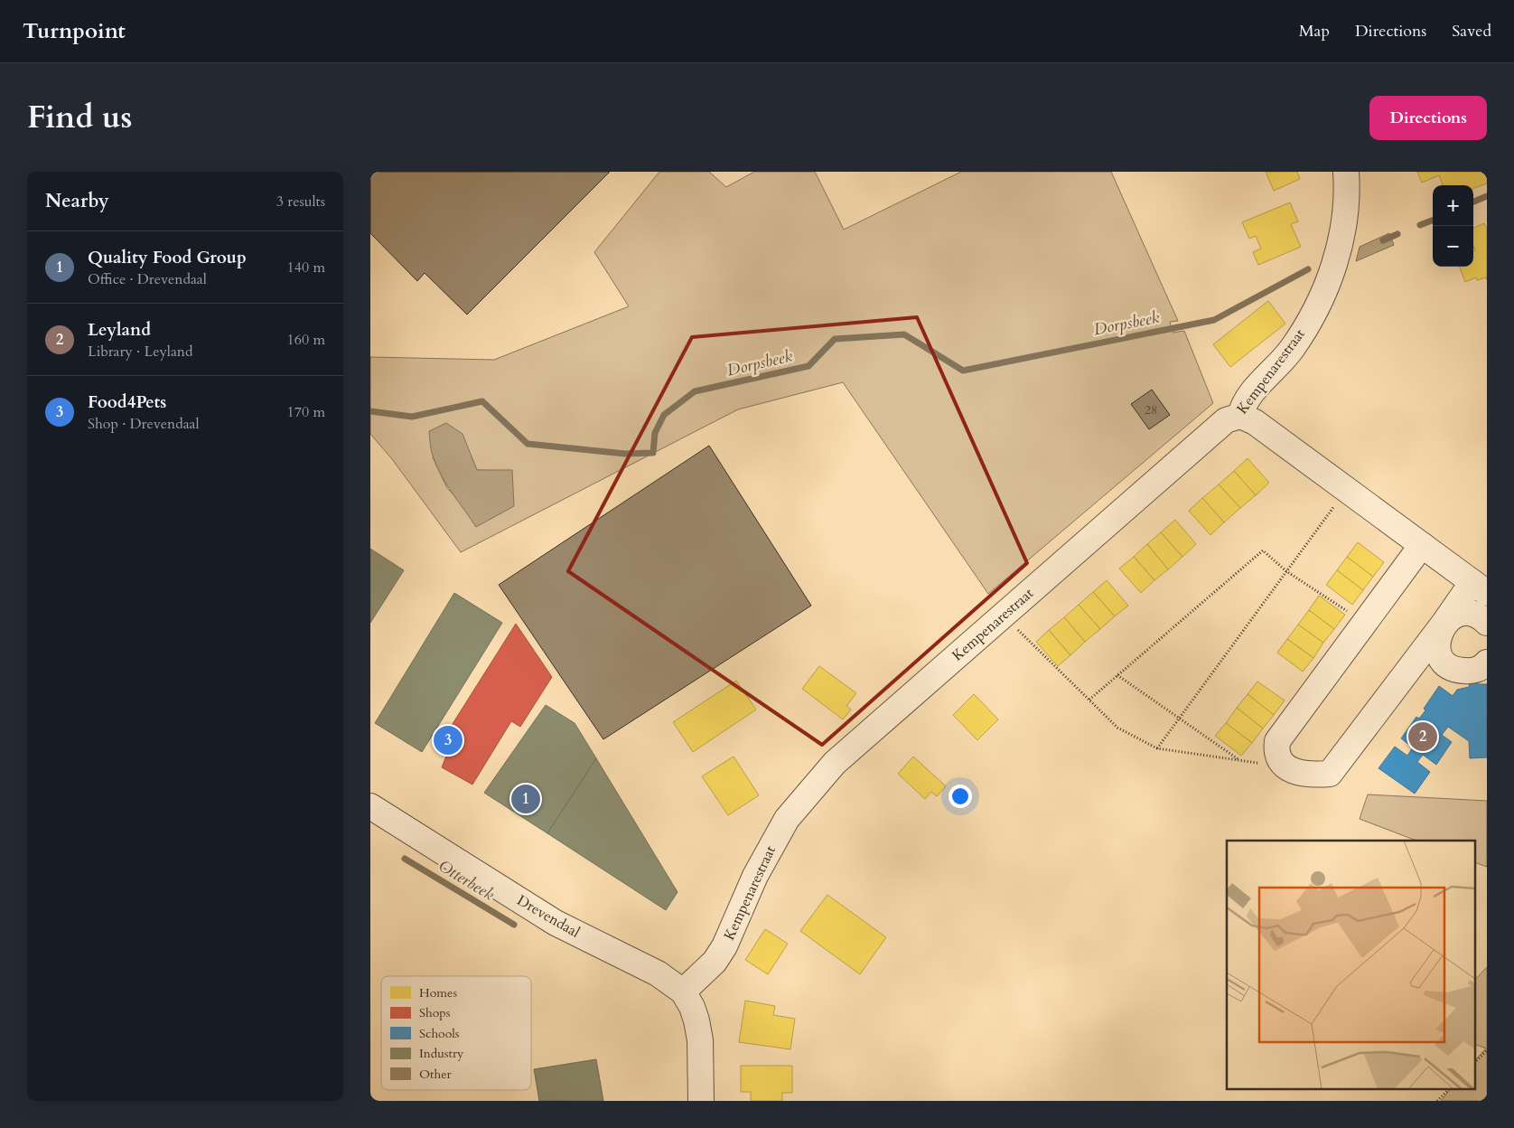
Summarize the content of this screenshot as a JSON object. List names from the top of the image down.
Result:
{
  "streets": {
    "street": ["Kempenarestraat", "Drevendaal"]
  },
  "crossings": [
    ["Kempenarestraat", "Drevendaal"]
  ],
  "water": ["Dorpsbeek", "Otterbeek"],
  "house_numbers": ["28"],
  "legend": [
    "Homes",
    "Shops",
    "Schools",
    "Industry",
    "Other"
  ],
  "page": {
    "header": "Turnpoint",
    "nav": ["Map", "Directions", "Saved"],
    "title": "Find us",
    "buttons": "Directions",
    "heading": ["Nearby", "3 results"],
    "map_buttons": ["+", "−"],
    "list": [
      {
        "mark": "1",
        "name": "Quality Food Group",
        "note": "Office · Drevendaal",
        "value": "140 m"
      },
      {
        "mark": "2",
        "name": "Leyland",
        "note": "Library · Leyland",
        "value": "160 m"
      },
      {
        "mark": "3",
        "name": "Food4Pets",
        "note": "Shop · Drevendaal",
        "value": "170 m"
      }
    ],
    "pins": ["2", "3", "1"]
  }
}
